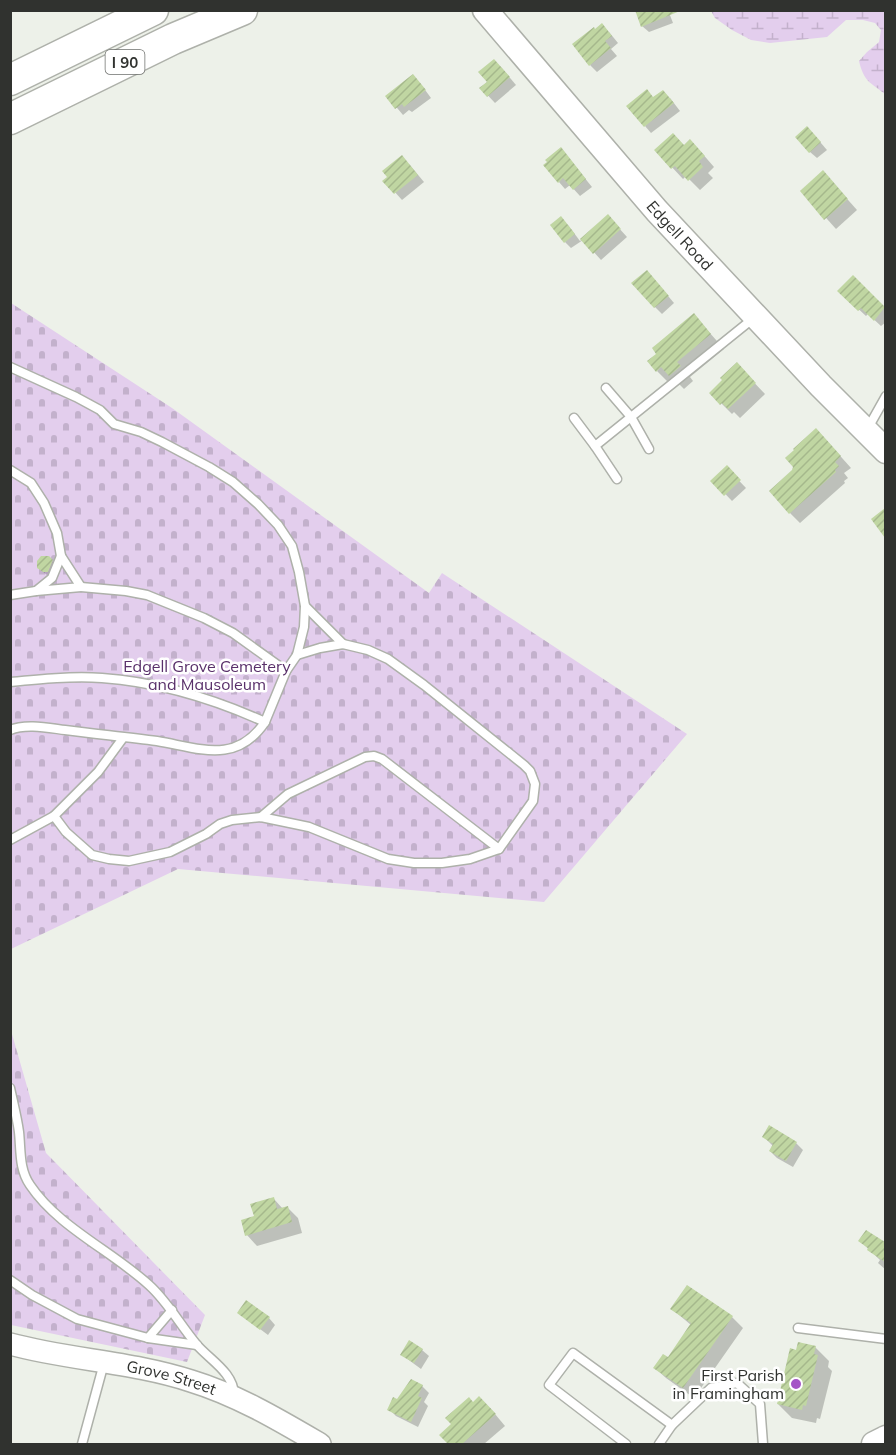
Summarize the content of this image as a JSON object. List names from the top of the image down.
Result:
{
  "streets": {
    "highway": ["I 90"],
    "main road": ["Edgell Road"],
    "street": ["Grove Street"]
  },
  "parks": ["Edgell Grove Cemetery and Mausoleum"],
  "places": ["First Parish in Framingham"]
}
